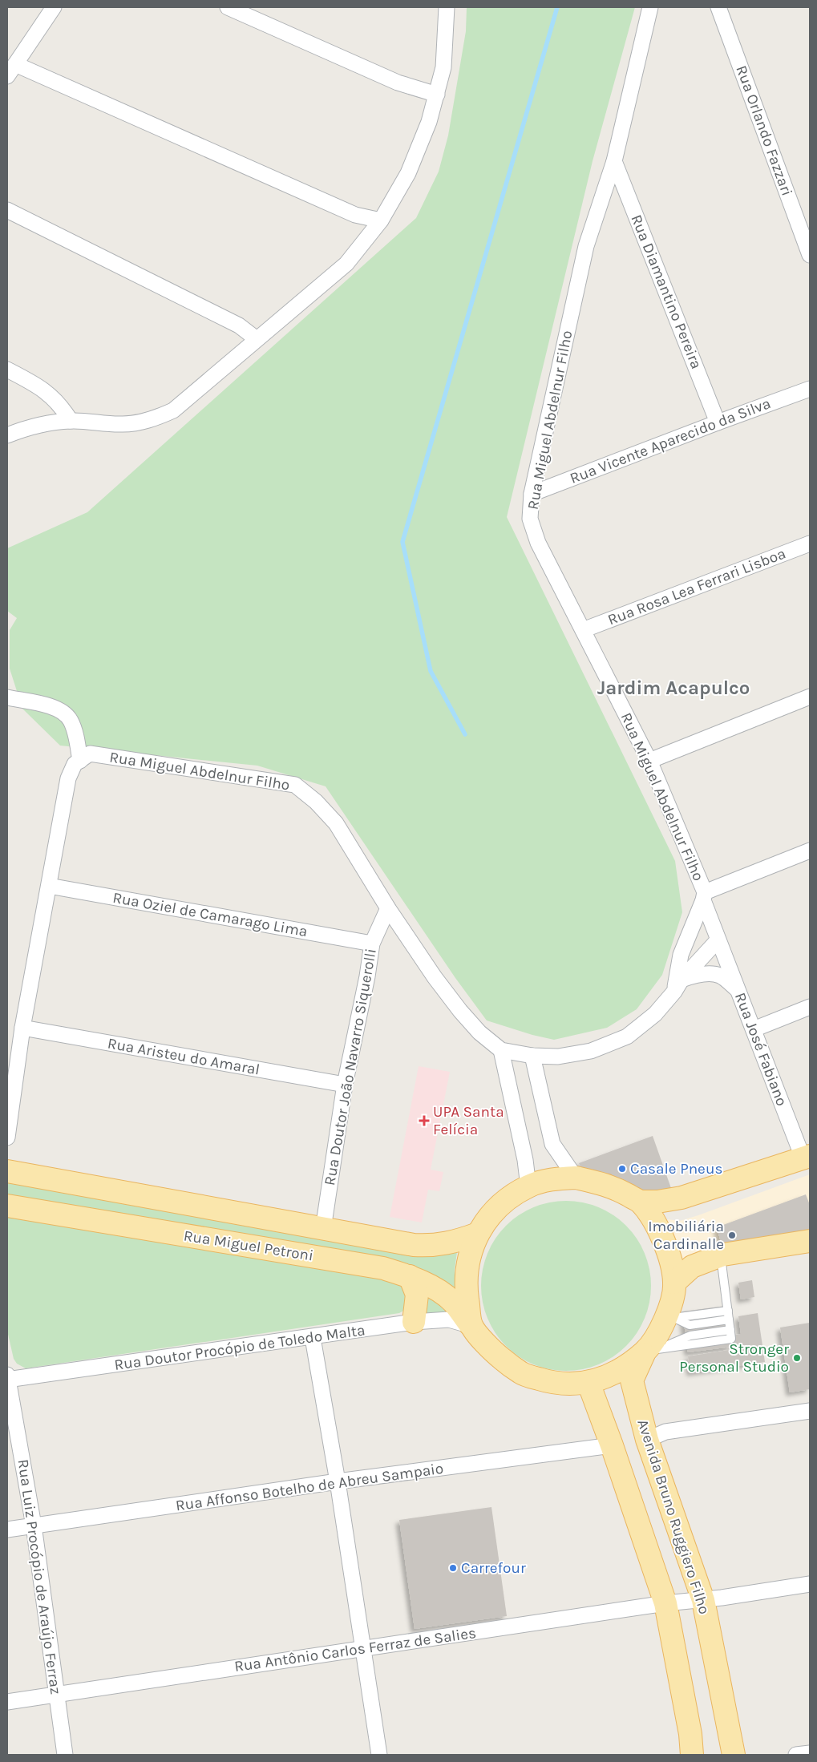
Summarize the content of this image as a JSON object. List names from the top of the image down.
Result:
{
  "streets": {
    "main road": ["Rua Miguel Petroni", "Avenida Bruno Ruggiero Filho"],
    "street": [
      "Rua Orlando Fazzari",
      "Rua Diamantino Pereira",
      "Rua Miguel Abdelnur Filho",
      "Rua Vicente Aparecido da Silva",
      "Rua Rosa Lea Ferrari Lisboa",
      "Rua Oziel de Camarago Lima",
      "Rua José Fabiano",
      "Rua Aristeu do Amaral",
      "Rua Doutor João Navarro Siquerolli",
      "Rua Doutor Procópio de Toledo Malta",
      "Rua Affonso Botelho de Abreu Sampaio",
      "Rua Luiz Procópio de Araújo Ferraz",
      "Rua Antônio Carlos Ferraz de Salies"
    ]
  },
  "crossings": [
    ["Rua Diamantino Pereira", "Rua Miguel Abdelnur Filho"],
    ["Rua Diamantino Pereira", "Rua Vicente Aparecido da Silva"],
    ["Rua Miguel Abdelnur Filho", "Rua Vicente Aparecido da Silva"],
    ["Rua Miguel Abdelnur Filho", "Rua Rosa Lea Ferrari Lisboa"],
    ["Rua Miguel Abdelnur Filho", "Rua José Fabiano"],
    ["Rua Miguel Abdelnur Filho", "Rua Doutor João Navarro Siquerolli"],
    ["Rua Oziel de Camarago Lima", "Rua Doutor João Navarro Siquerolli"],
    ["Rua Aristeu do Amaral", "Rua Doutor João Navarro Siquerolli"],
    ["Rua Doutor João Navarro Siquerolli", "Rua Miguel Petroni"],
    ["Rua Miguel Petroni", "Rua Doutor Procópio de Toledo Malta"],
    ["Rua Miguel Petroni", "Avenida Bruno Ruggiero Filho"],
    ["Rua Doutor Procópio de Toledo Malta", "Rua Luiz Procópio de Araújo Ferraz"],
    ["Rua Affonso Botelho de Abreu Sampaio", "Rua Luiz Procópio de Araújo Ferraz"],
    ["Avenida Bruno Ruggiero Filho", "Rua Antônio Carlos Ferraz de Salies"],
    ["Rua Luiz Procópio de Araújo Ferraz", "Rua Antônio Carlos Ferraz de Salies"]
  ],
  "districts": ["Jardim Acapulco"],
  "places": {
    "health": ["UPA Santa Felícia"],
    "other": [
      "Casale Pneus",
      "Imobiliária Cardinalle",
      "Stronger Personal Studio",
      "Carrefour"
    ]
  }
}
